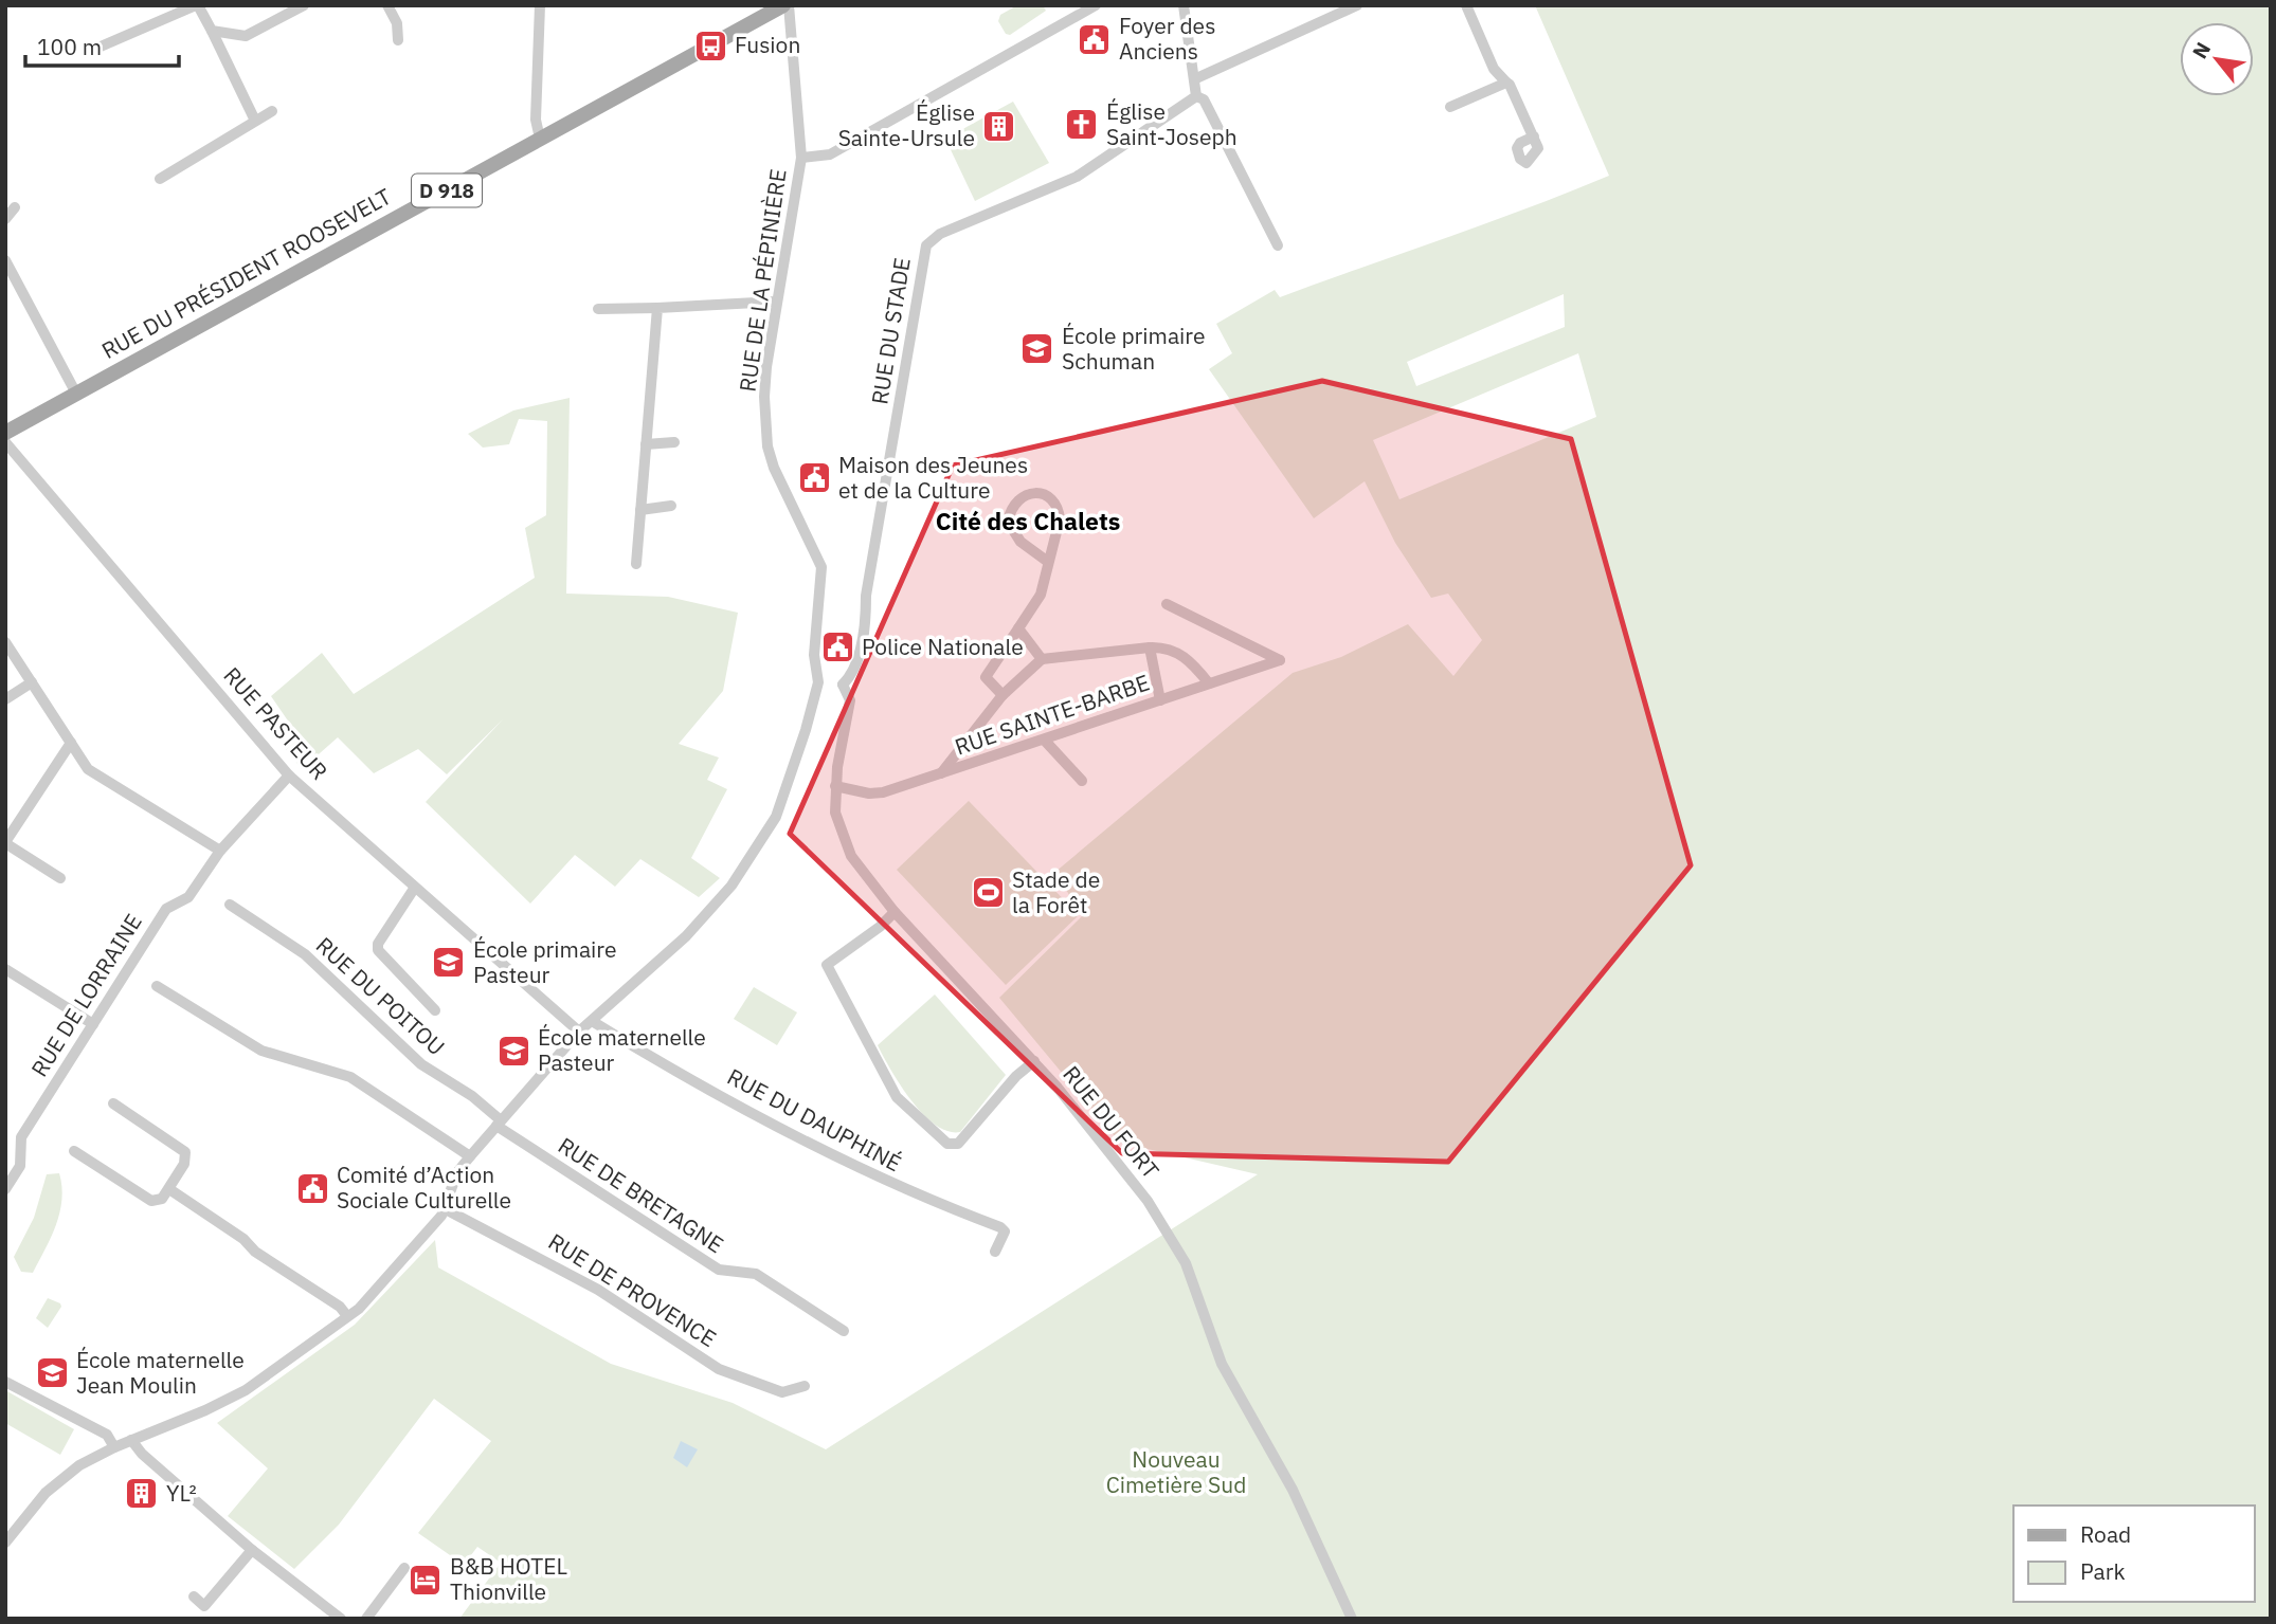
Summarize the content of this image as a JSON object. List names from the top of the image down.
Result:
{
  "streets": {
    "main road": ["D 918", "RUE DU PRÉSIDENT ROOSEVELT"],
    "street": [
      "RUE DE LA PÉPINIÈRE",
      "RUE DU STADE",
      "RUE SAINTE-BARBE",
      "RUE PASTEUR",
      "RUE DE LORRAINE",
      "RUE DU POITOU",
      "RUE DU DAUPHINÉ",
      "RUE DU FORT",
      "RUE DE BRETAGNE",
      "RUE DE PROVENCE"
    ]
  },
  "crossings": [
    ["RUE DU PRÉSIDENT ROOSEVELT", "RUE DE LA PÉPINIÈRE"],
    ["RUE DU STADE", "RUE DU FORT"],
    ["RUE SAINTE-BARBE", "RUE DU FORT"],
    ["RUE PASTEUR", "RUE DE LORRAINE"],
    ["RUE DU POITOU", "RUE DE BRETAGNE"]
  ],
  "districts": ["Cité des Chalets"],
  "parks": ["Nouveau Cimetière Sud"],
  "places": {
    "public building": [
      "Foyer des Anciens",
      "Maison des Jeunes et de la Culture",
      "Police Nationale",
      "Comité d’Action Sociale Culturelle"
    ],
    "bus stop": ["Fusion"],
    "church": ["Église Saint-Joseph"],
    "building": ["Église Sainte-Ursule", "YL²"],
    "school or university": [
      "École primaire Schuman",
      "École primaire Pasteur",
      "École maternelle Pasteur",
      "École maternelle Jean Moulin"
    ],
    "sports": ["Stade de la Forêt"],
    "hotel": ["B&B HOTEL Thionville"]
  },
  "legend": ["Road", "Park"],
  "scale_bar": "100 m",
  "north": "top left"
}
